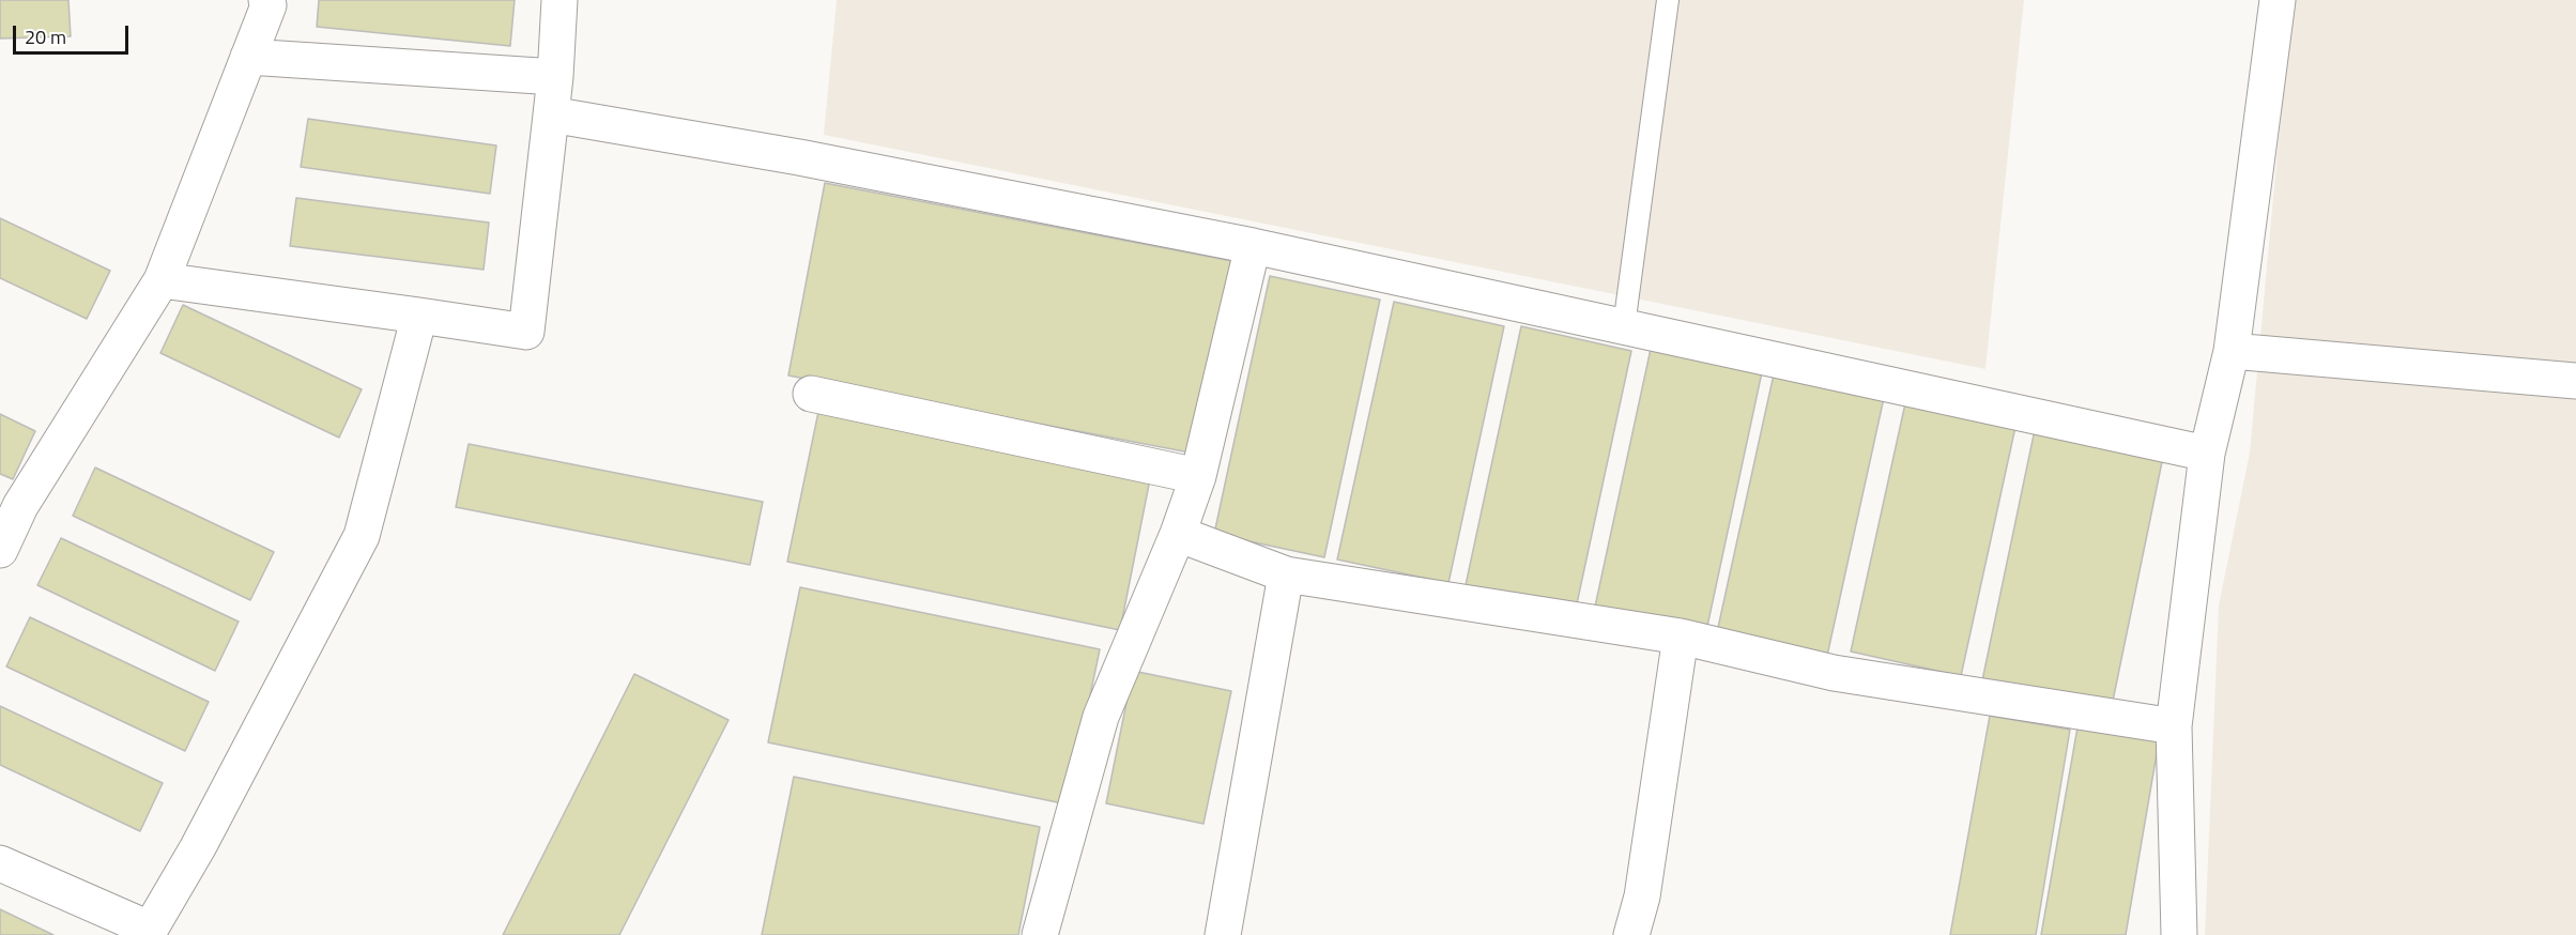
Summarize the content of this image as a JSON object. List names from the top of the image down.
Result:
{
  "scale_bar": "20 m"
}
